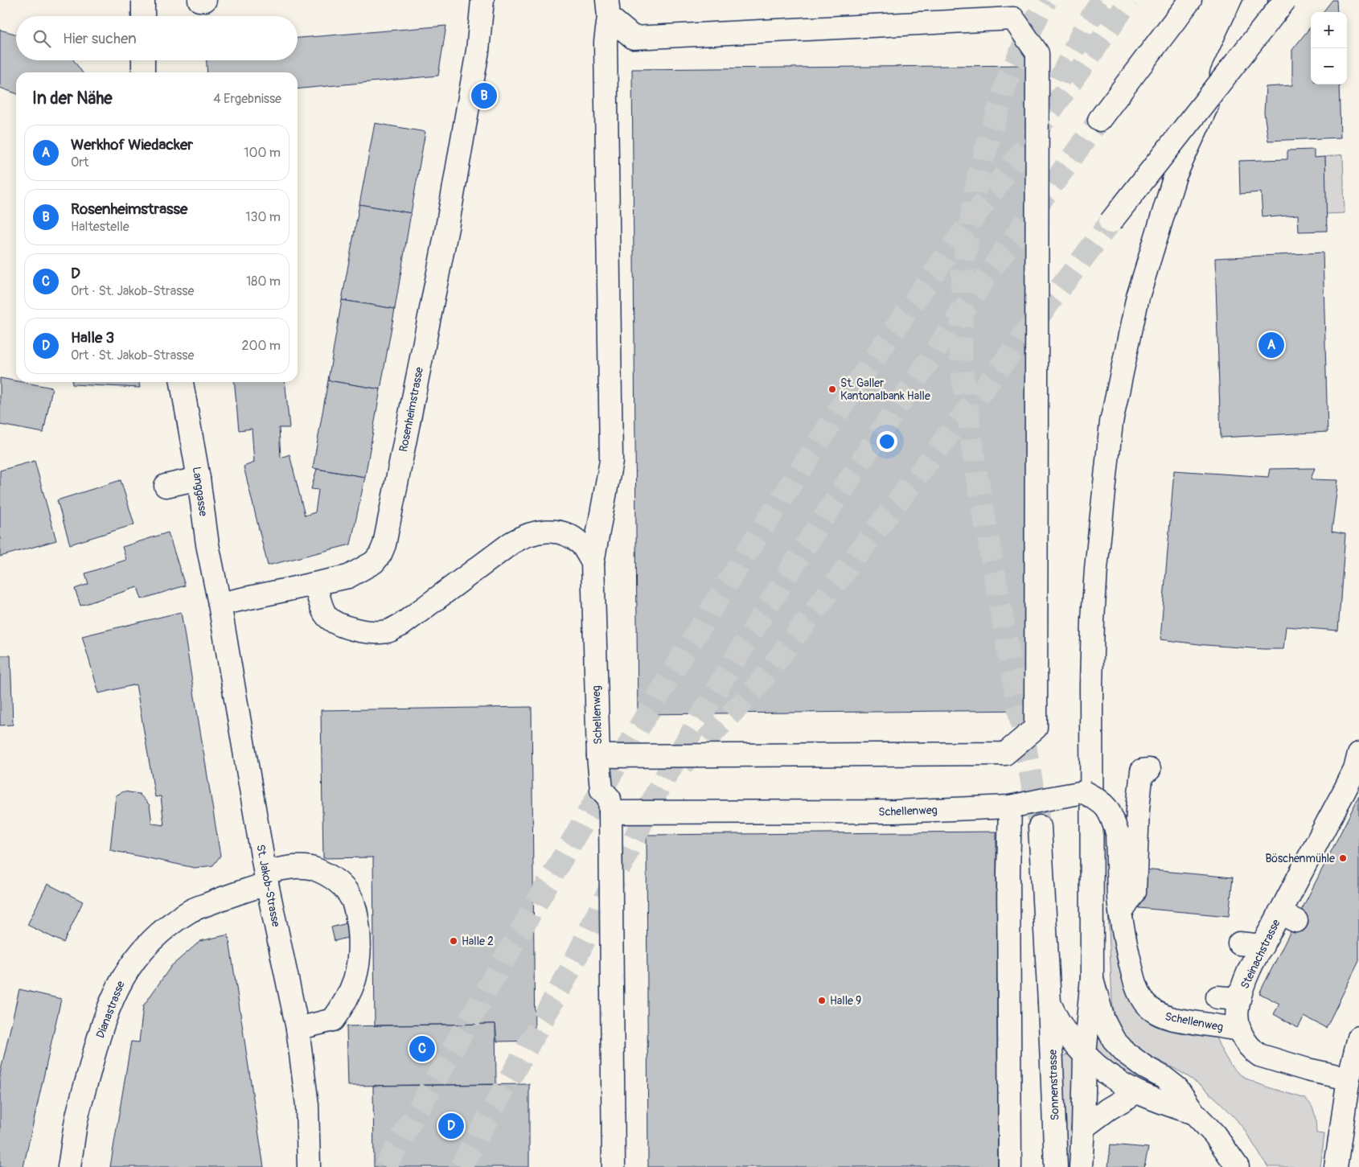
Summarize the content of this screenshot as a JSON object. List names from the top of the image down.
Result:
{
  "streets": {
    "main road": [
      "Rosenheimstrasse",
      "Langgasse",
      "Schellenweg",
      "St. Jakob-Strasse",
      "Steinachstrasse",
      "Dianastrasse",
      "Sonnenstrasse"
    ]
  },
  "crossings": [
    ["Rosenheimstrasse", "Langgasse"],
    ["Rosenheimstrasse", "St. Jakob-Strasse"],
    ["Langgasse", "St. Jakob-Strasse"],
    ["Schellenweg", "Steinachstrasse"],
    ["St. Jakob-Strasse", "Dianastrasse"]
  ],
  "places": [
    "St. Galler Kantonalbank Halle",
    "Böschenmühle",
    "Halle 2",
    "Halle 9"
  ],
  "page": {
    "map_buttons": ["+", "−"],
    "search": "Hier suchen",
    "heading": ["In der Nähe", "4 Ergebnisse"],
    "pins": [
      "B",
      "A",
      "C",
      "D"
    ],
    "list": [
      {
        "mark": "A",
        "name": "Werkhof Wiedacker",
        "note": "Ort",
        "value": "100 m"
      },
      {
        "mark": "B",
        "name": "Rosenheimstrasse",
        "note": "Haltestelle",
        "value": "130 m"
      },
      {
        "mark": "C",
        "name": "D",
        "note": "Ort · St. Jakob-Strasse",
        "value": "180 m"
      },
      {
        "mark": "D",
        "name": "Halle 3",
        "note": "Ort · St. Jakob-Strasse",
        "value": "200 m"
      }
    ]
  }
}
